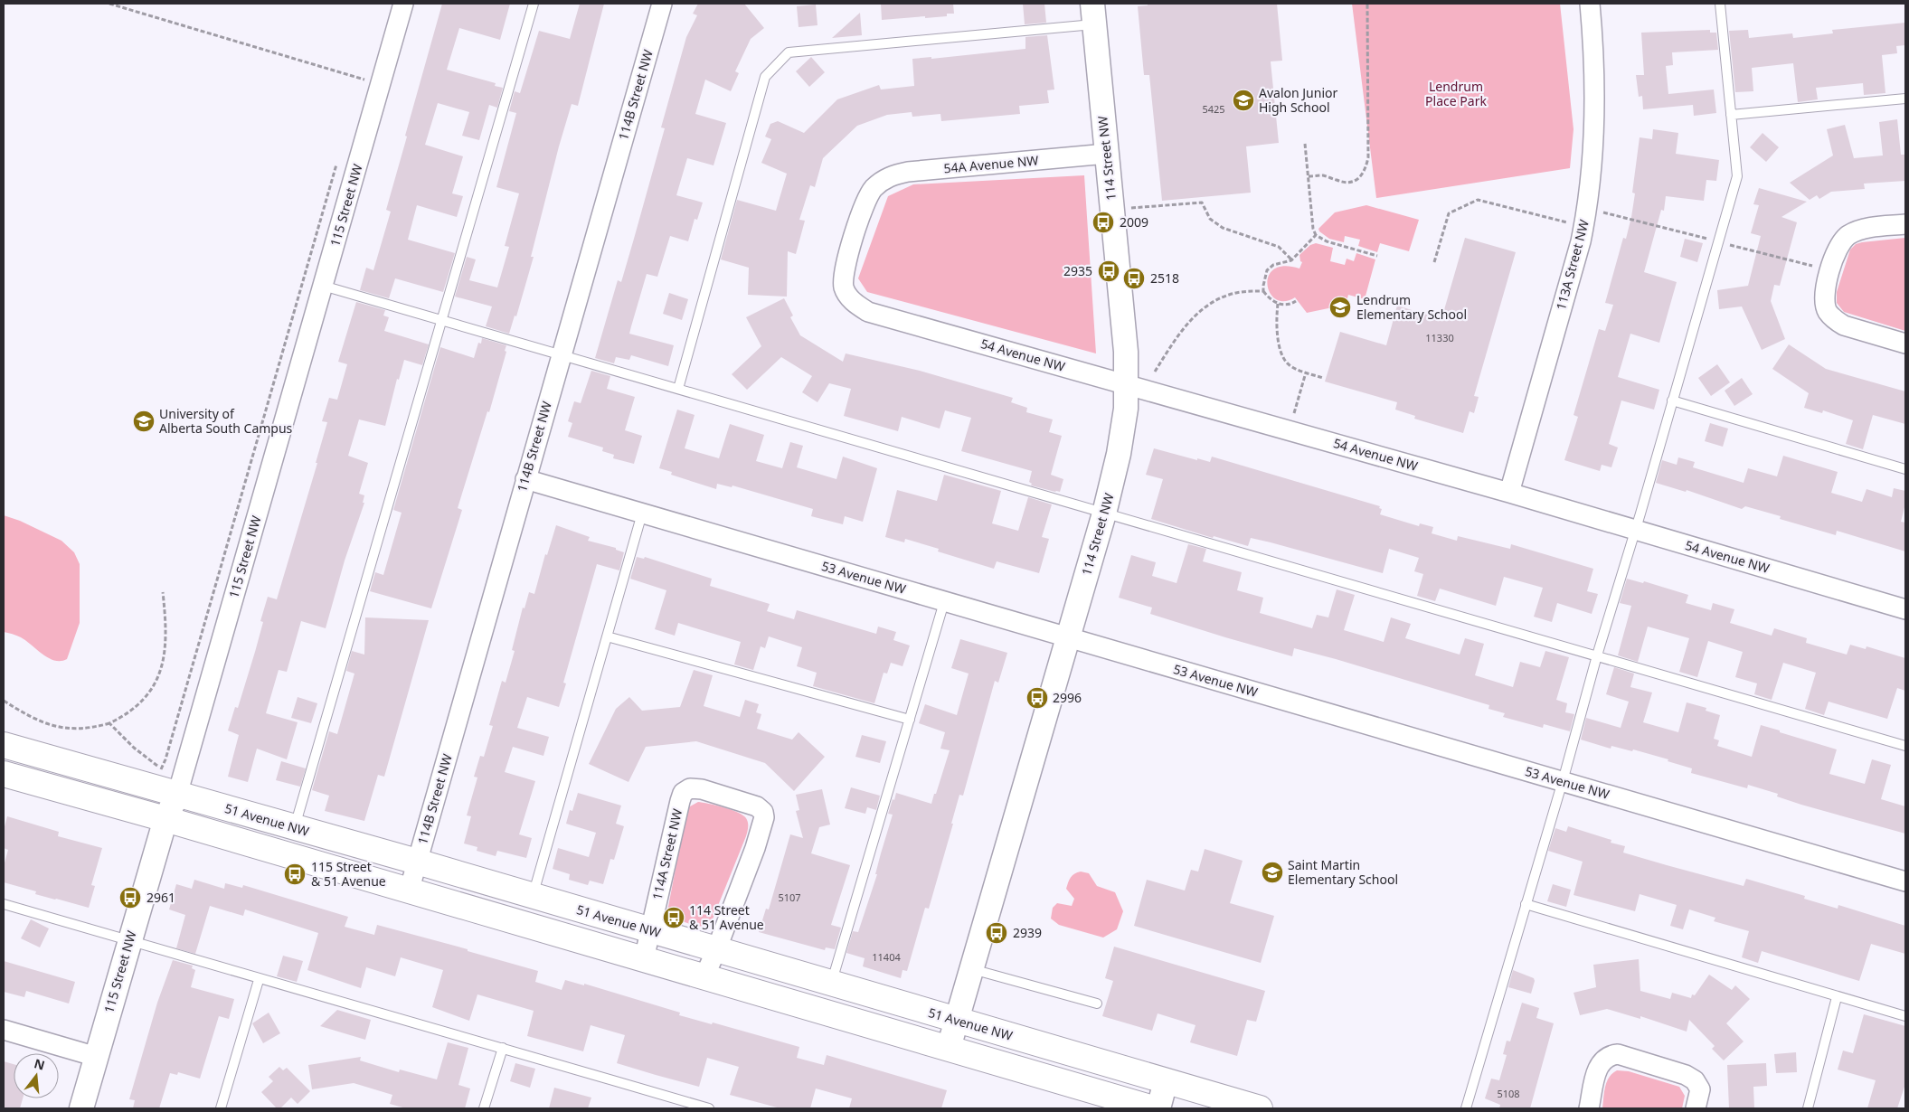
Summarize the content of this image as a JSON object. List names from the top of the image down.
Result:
{
  "streets": {
    "main road": ["51 Avenue NW"],
    "street": [
      "114B Street NW",
      "114 Street NW",
      "54A Avenue NW",
      "115 Street NW",
      "113A Street NW",
      "54 Avenue NW",
      "53 Avenue NW",
      "114A Street NW"
    ]
  },
  "crossings": [
    ["114B Street NW", "53 Avenue NW"],
    ["114B Street NW", "51 Avenue NW"],
    ["114 Street NW", "54A Avenue NW"],
    ["114 Street NW", "54 Avenue NW"],
    ["114 Street NW", "53 Avenue NW"],
    ["114 Street NW", "51 Avenue NW"],
    ["54A Avenue NW", "54 Avenue NW"],
    ["115 Street NW", "51 Avenue NW"],
    ["113A Street NW", "54 Avenue NW"],
    ["51 Avenue NW", "114A Street NW"]
  ],
  "parks": ["Lendrum Place Park"],
  "places": {
    "school or university": [
      "Avalon Junior High School",
      "Lendrum Elementary School",
      "University of Alberta South Campus",
      "Saint Martin Elementary School"
    ],
    "bus stop": [
      "2009",
      "2935",
      "2518",
      "2996",
      "115 Street & 51 Avenue",
      "2961",
      "114 Street & 51 Avenue",
      "2939"
    ]
  },
  "house_numbers": [
    "5425",
    "11330",
    "5107",
    "11404",
    "5108"
  ],
  "north": "top"
}
